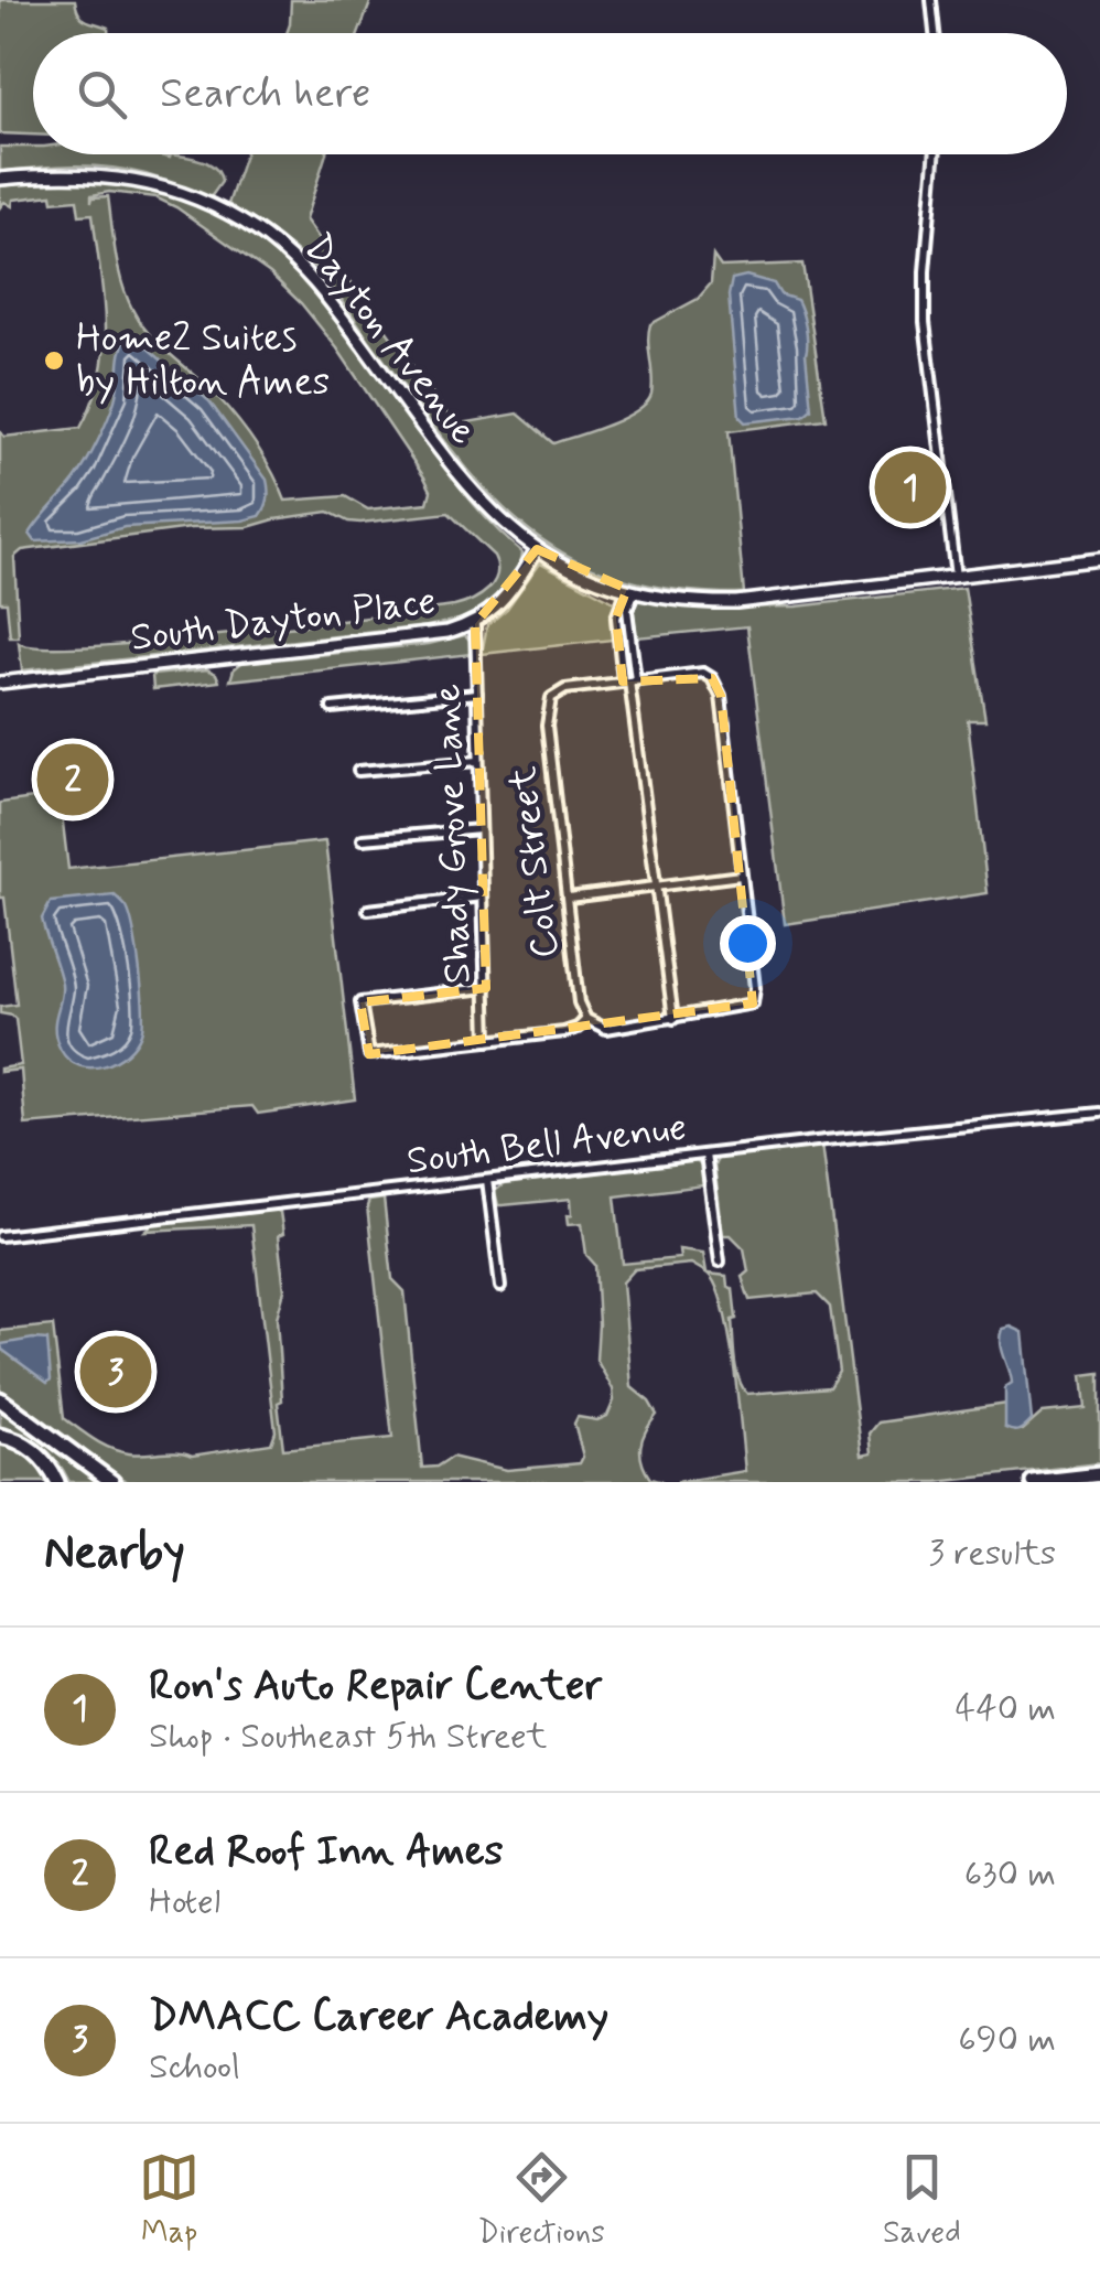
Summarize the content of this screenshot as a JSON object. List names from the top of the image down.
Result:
{
  "streets": {
    "main road": ["Dayton Avenue", "South Dayton Place"],
    "street": ["Shady Grove Lane", "Colt Street", "South Bell Avenue"]
  },
  "crossings": [
    ["Dayton Avenue", "South Dayton Place"],
    ["South Dayton Place", "Shady Grove Lane"]
  ],
  "places": ["Home2 Suites by Hilton Ames"],
  "page": {
    "search": "Search here",
    "pins": ["1", "2", "3"],
    "heading": ["Nearby", "3 results"],
    "list": [
      {
        "mark": "1",
        "name": "Ron's Auto Repair Center",
        "note": "Shop · Southeast 5th Street",
        "value": "440 m"
      },
      {
        "mark": "2",
        "name": "Red Roof Inn Ames",
        "note": "Hotel",
        "value": "630 m"
      },
      {
        "mark": "3",
        "name": "DMACC Career Academy",
        "note": "School",
        "value": "690 m"
      }
    ],
    "nav": ["Map", "Directions", "Saved"]
  }
}
